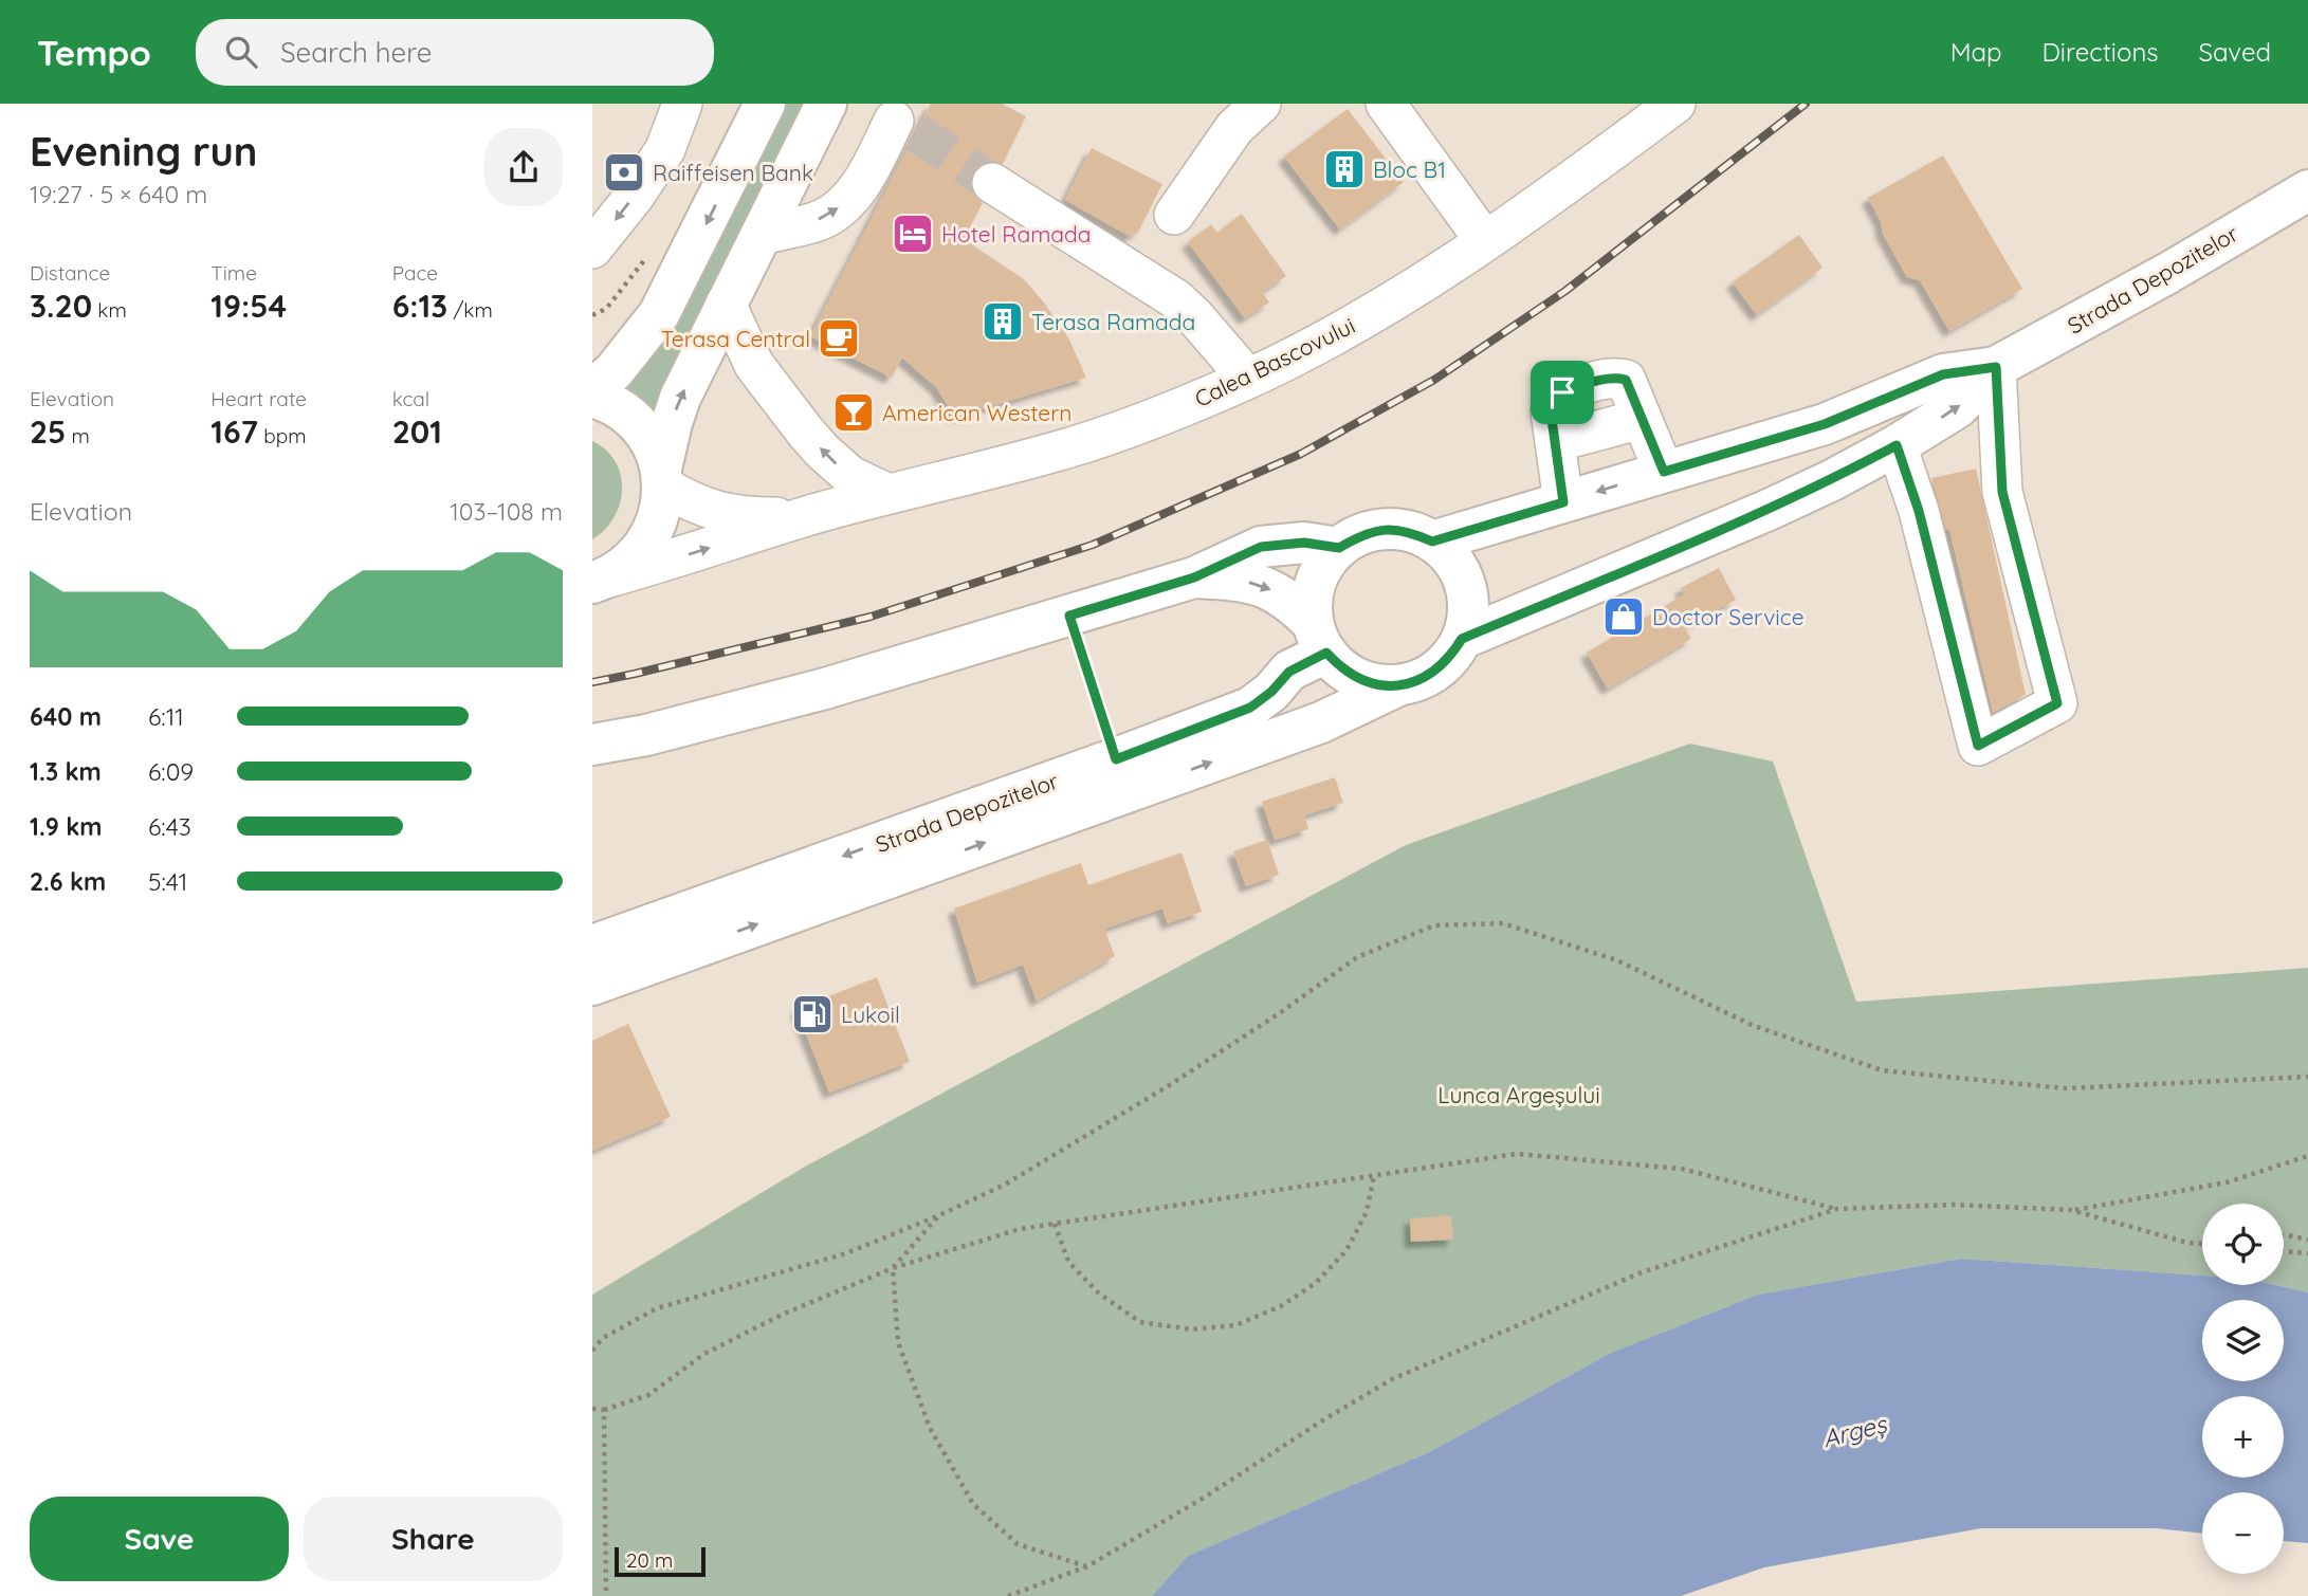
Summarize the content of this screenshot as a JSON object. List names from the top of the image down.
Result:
{
  "streets": {
    "main road": ["Strada Depozitelor"],
    "street": ["Calea Bascovului"]
  },
  "water": ["Argeș"],
  "parks": ["Lunca Argeșului"],
  "places": {
    "building": ["Bloc B1", "Terasa Ramada"],
    "bank": ["Raiffeisen Bank"],
    "hotel": ["Hotel Ramada"],
    "cafe": ["Terasa Central"],
    "bar": ["American Western"],
    "shop": ["Doctor Service"],
    "fuel station": ["Lukoil"]
  },
  "scale_bar": "20 m",
  "page": {
    "header": "Tempo",
    "search": "Search here",
    "nav": ["Map", "Directions", "Saved"],
    "heading": ["Evening run", "19:27 · 5 × 640 m"],
    "stats": [
      ["Distance", "3.20 km"],
      ["Time", "19:54"],
      ["Pace", "6:13 /km"],
      ["Elevation", "25 m"],
      ["Heart rate", "167 bpm"],
      ["kcal", "201"]
    ],
    "chart": ["Elevation", "103–108 m"],
    "list": [
      {
        "name": "640 m",
        "note": "6:11"
      },
      {
        "name": "1.3 km",
        "note": "6:09"
      },
      {
        "name": "1.9 km",
        "note": "6:43"
      },
      {
        "name": "2.6 km",
        "note": "5:41"
      }
    ],
    "map_buttons": ["+", "−"],
    "buttons": ["Save", "Share"],
    "scale": "20 m"
  }
}
